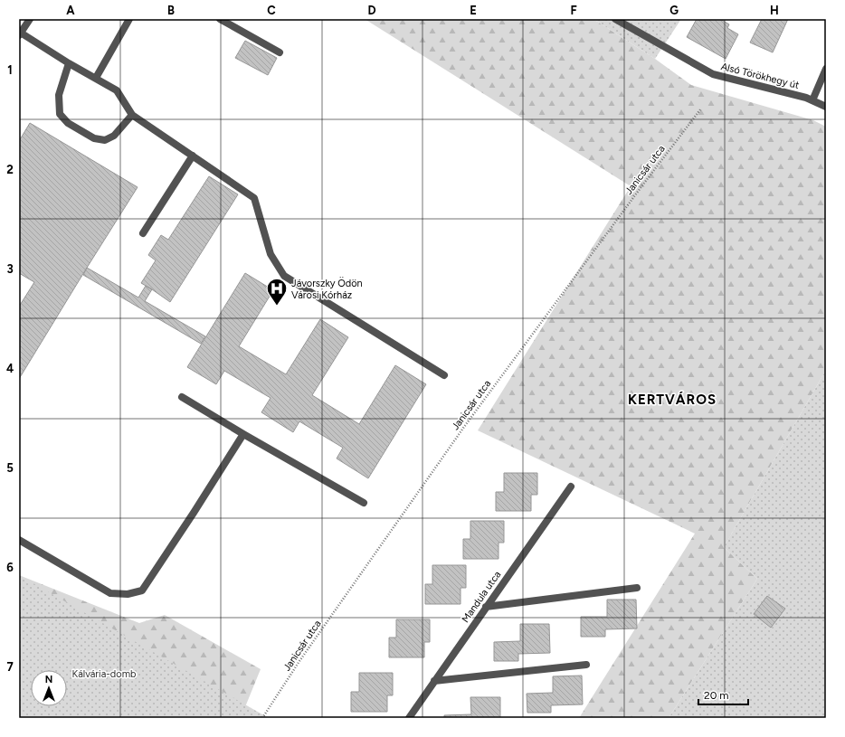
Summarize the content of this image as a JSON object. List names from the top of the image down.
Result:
{
  "streets": {
    "street": ["Alsó Törökhegy út", "Mandula utca"],
    "path": ["Janicsár utca"]
  },
  "districts": ["KERTVÁROS"],
  "parks": ["Kálvária-domb"],
  "places": {
    "hospital": ["Jávorszky Ödön Városi Kórház"]
  },
  "scale_bar": "20 m",
  "north": "top",
  "grid": {
    "columns": [
      "A",
      "B",
      "C",
      "D",
      "E",
      "F",
      "G",
      "H"
    ],
    "rows": [
      "1",
      "2",
      "3",
      "4",
      "5",
      "6",
      "7"
    ]
  }
}
